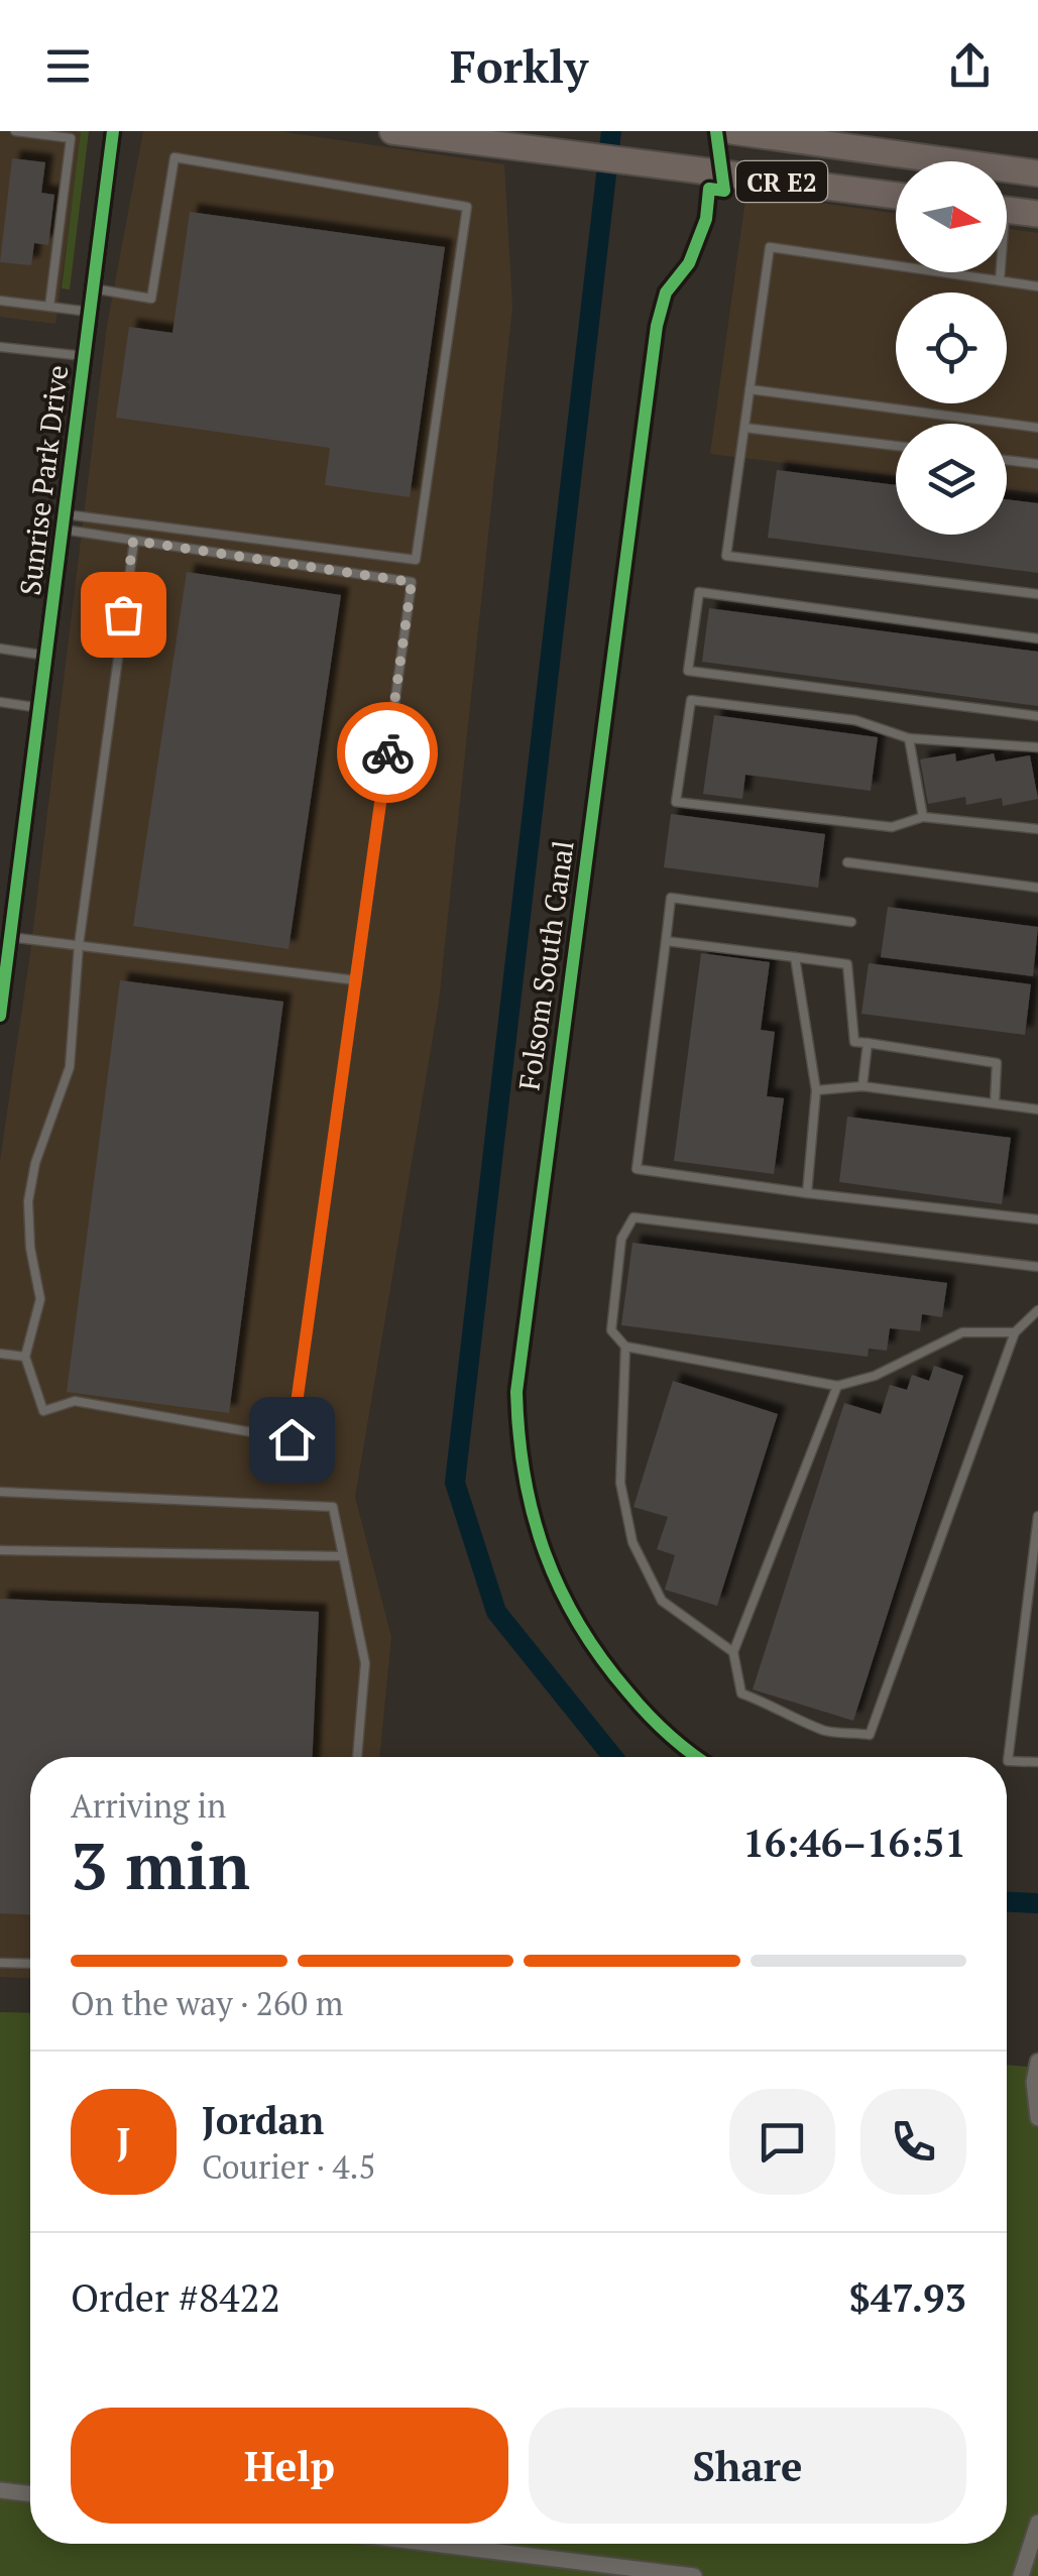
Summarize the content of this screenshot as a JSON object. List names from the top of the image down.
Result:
{
  "streets": {
    "main road": ["CR E2"],
    "street": ["Sunrise Park Drive"],
    "cycle path": ["Folsom South Canal"]
  },
  "north": "right",
  "page": {
    "header": "Forkly",
    "heading": ["3 min", "Arriving in", "16:46–16:51"],
    "panel": [
      "Jordan",
      "Courier · 4.5",
      "Order #8422",
      "$47.93"
    ],
    "bar": "On the way · 260 m",
    "round": "J",
    "buttons": ["Help", "Share"]
  }
}
